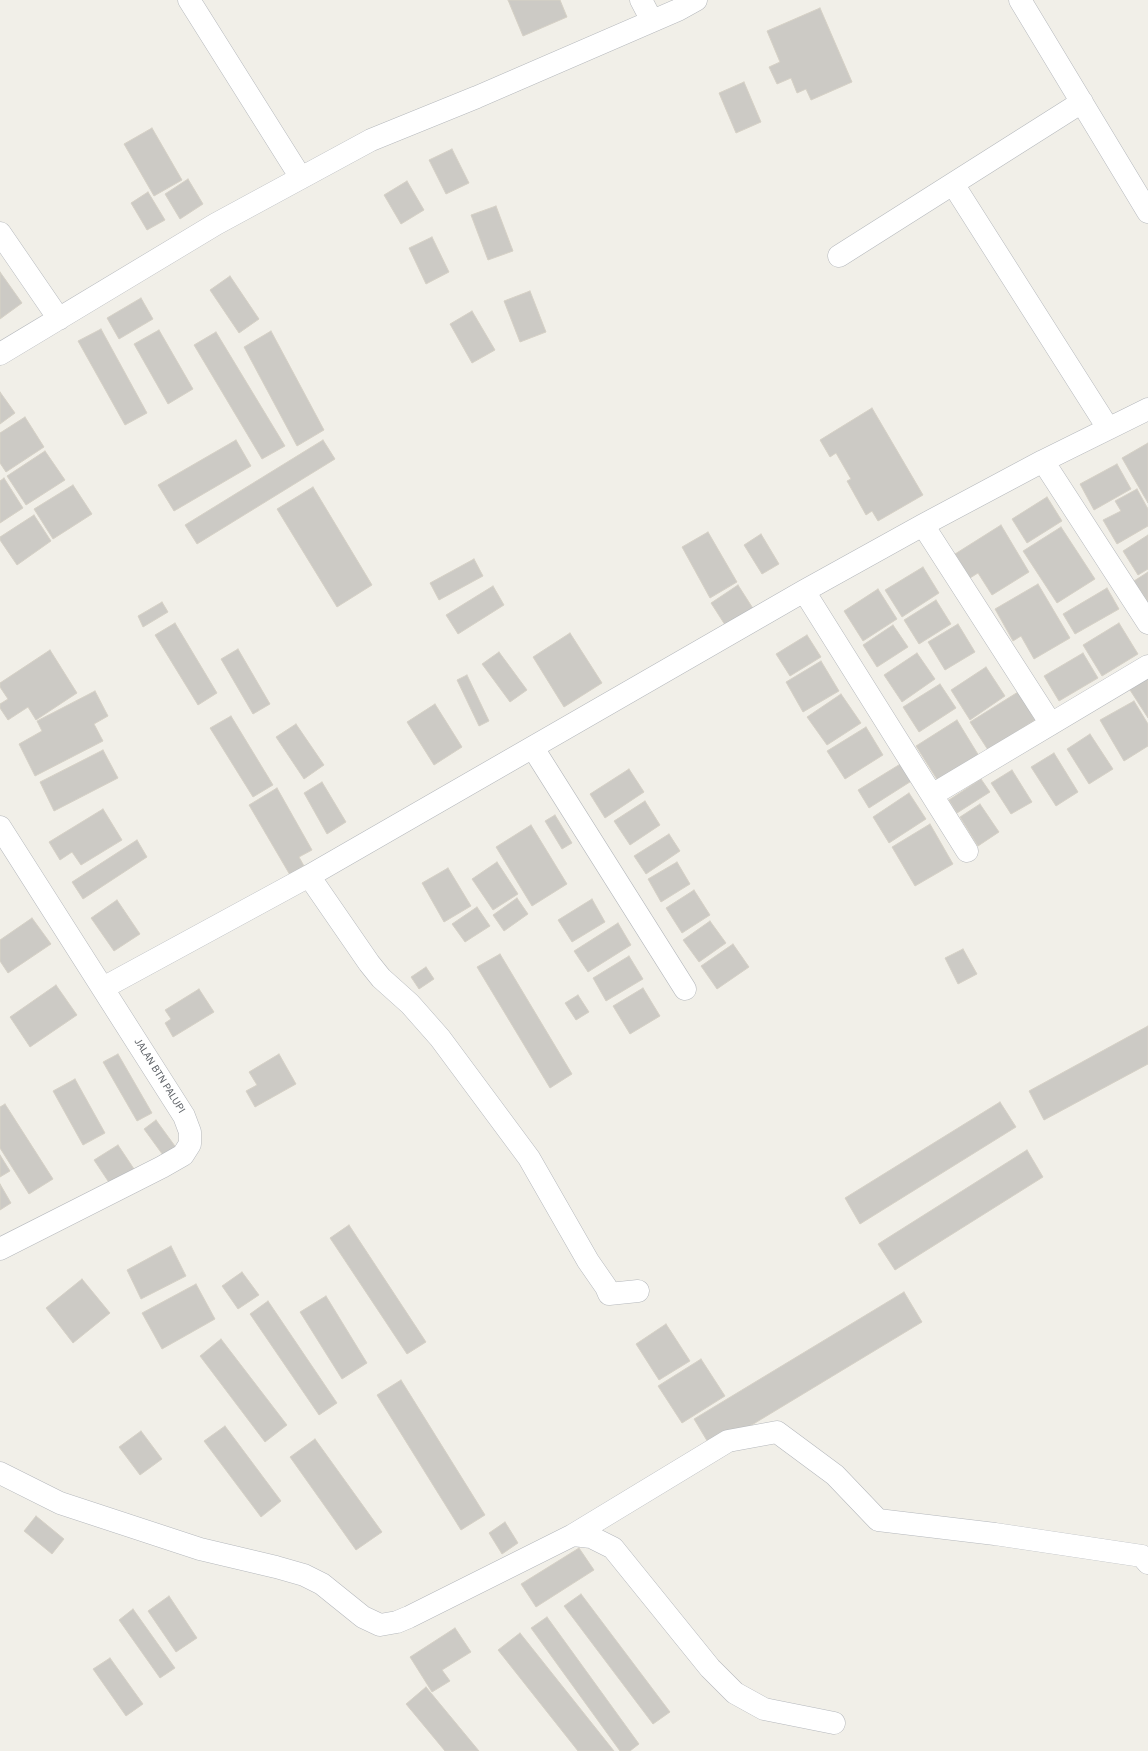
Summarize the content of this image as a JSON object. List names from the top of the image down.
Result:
{
  "streets": {
    "street": ["JALAN BTN PALUPI"]
  }
}
